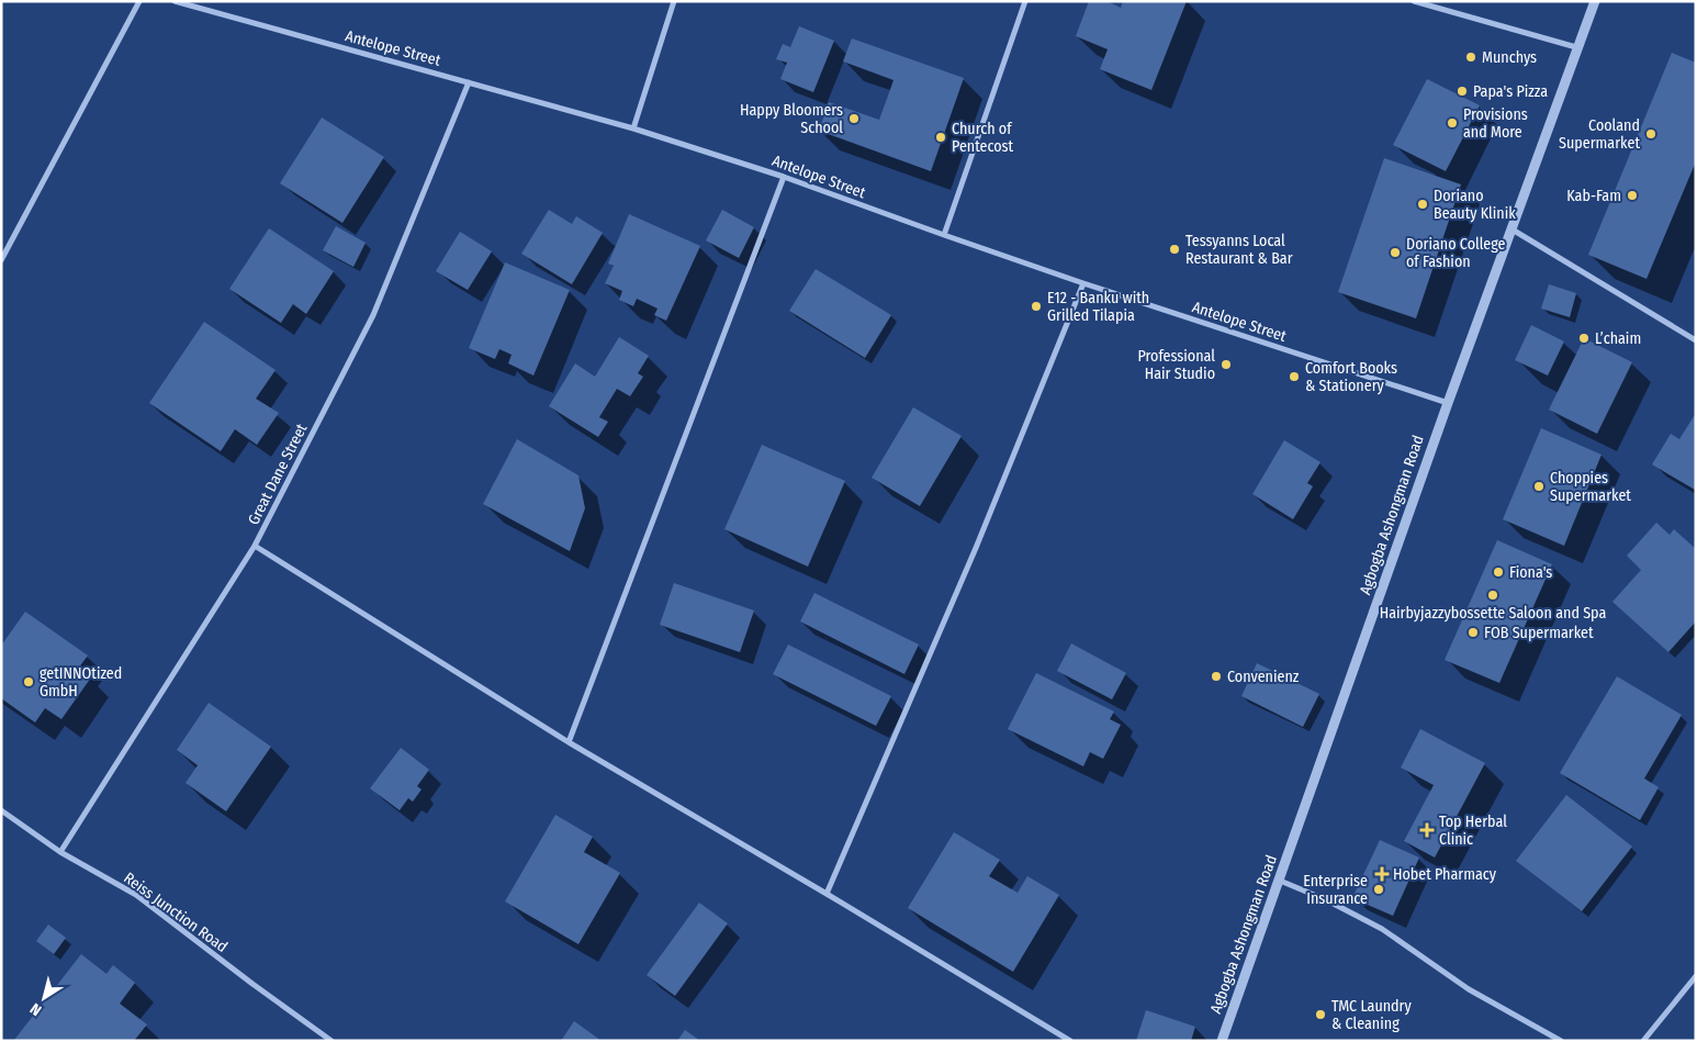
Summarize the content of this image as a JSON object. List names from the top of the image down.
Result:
{
  "streets": {
    "street": [
      "Antelope Street",
      "Great Dane Street",
      "Agbogba Ashongman Road",
      "Reiss Junction Road"
    ]
  },
  "crossings": [
    ["Antelope Street", "Great Dane Street"],
    ["Antelope Street", "Agbogba Ashongman Road"],
    ["Great Dane Street", "Reiss Junction Road"]
  ],
  "places": {
    "other": [
      "Munchys",
      "Papa's Pizza",
      "Happy Bloomers School",
      "Provisions and More",
      "Cooland Supermarket",
      "Church of Pentecost",
      "Kab-Fam",
      "Doriano Beauty Klinik",
      "Tessyanns Local Restaurant & Bar",
      "Doriano College of Fashion",
      "E12 - Banku with Grilled Tilapia",
      "L’chaim",
      "Professional Hair Studio",
      "Comfort Books & Stationery",
      "Choppies Supermarket",
      "Fiona's",
      "Hairbyjazzybossette Saloon and Spa",
      "FOB Supermarket",
      "Convenienz",
      "getINNOtized GmbH",
      "Enterprise Insurance",
      "TMC Laundry & Cleaning"
    ],
    "health": ["Top Herbal Clinic", "Hobet Pharmacy"]
  },
  "north": "bottom left"
}
